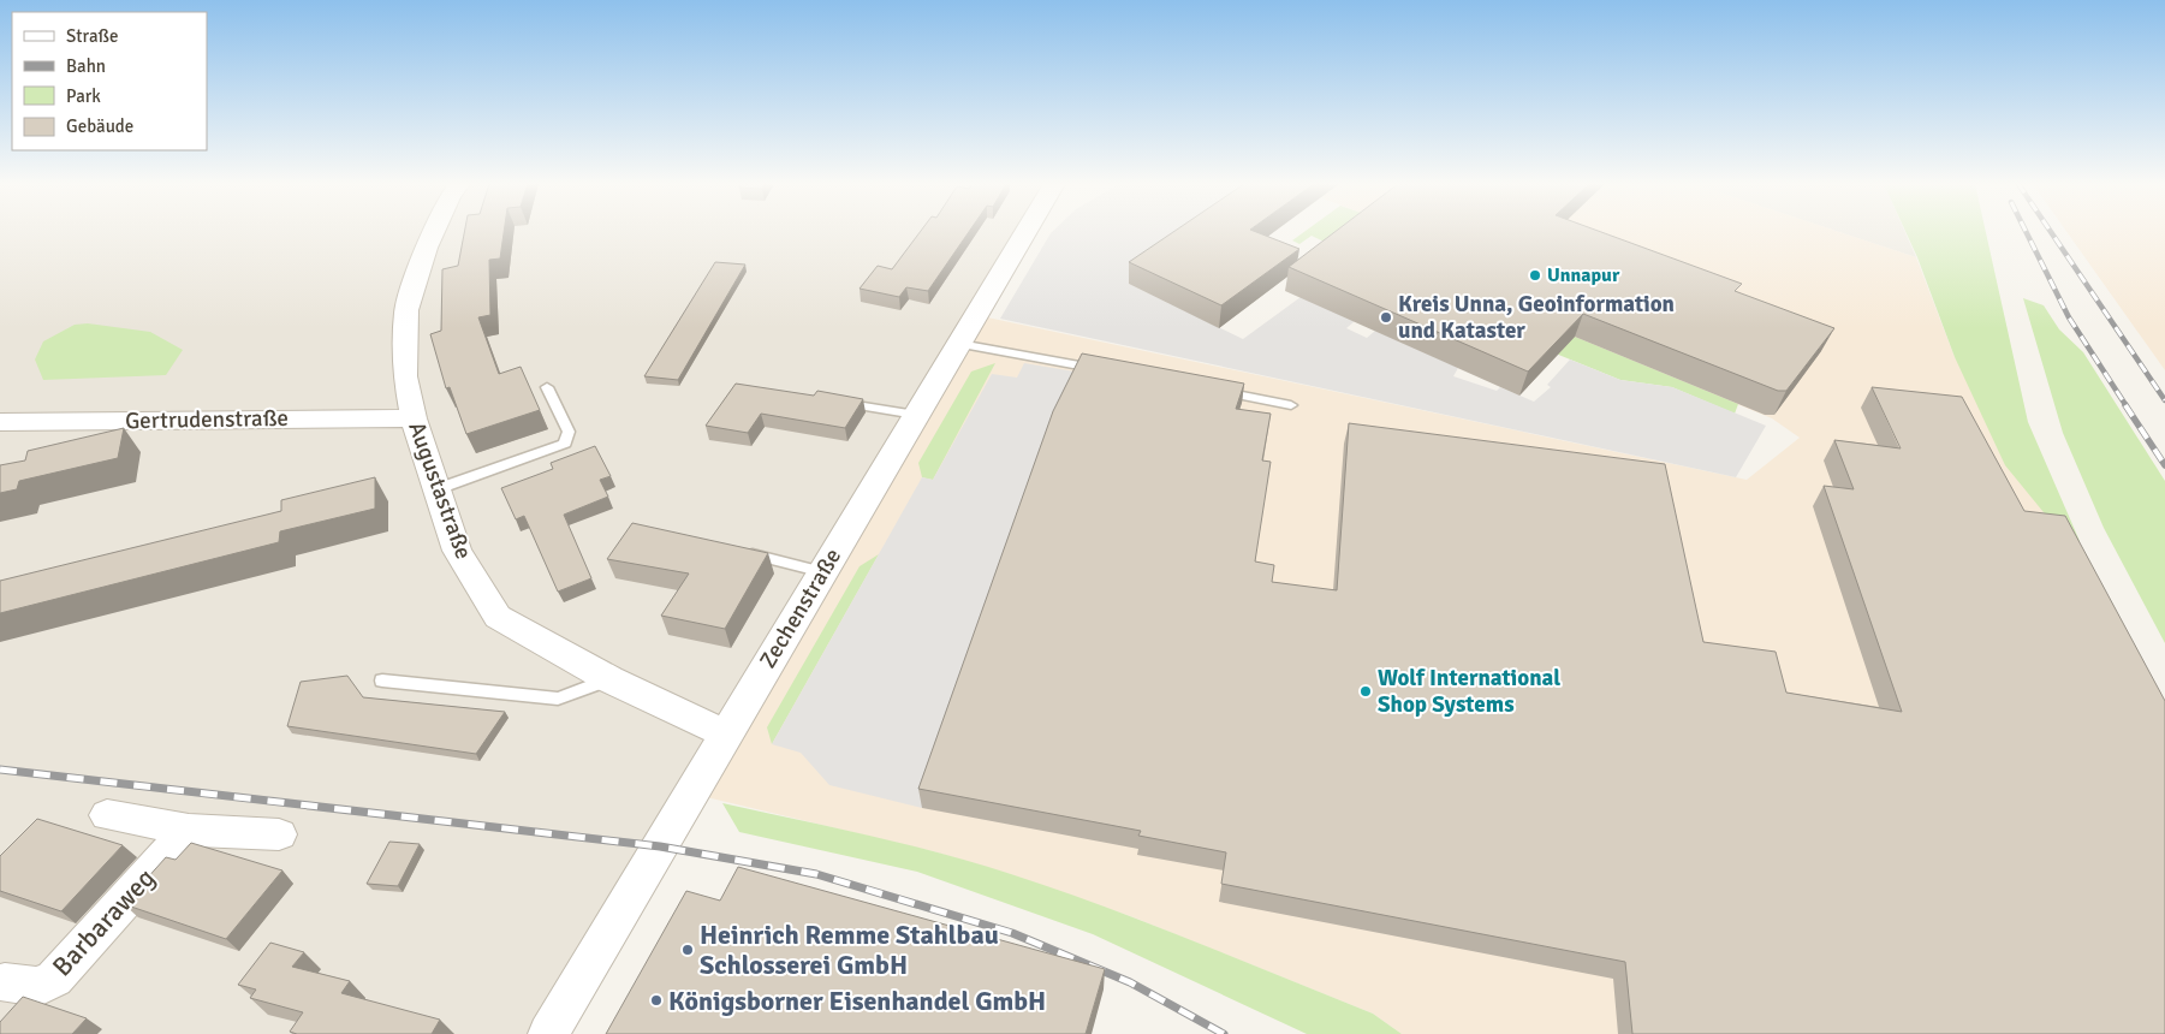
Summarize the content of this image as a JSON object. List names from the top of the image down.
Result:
{
  "streets": {
    "street": [
      "Gertrudenstraße",
      "Augustastraße",
      "Zechenstraße",
      "Barbaraweg"
    ]
  },
  "crossings": [
    ["Gertrudenstraße", "Augustastraße"],
    ["Augustastraße", "Zechenstraße"]
  ],
  "places": [
    "Unnapur",
    "Kreis Unna, Geoinformation und Kataster",
    "Wolf International Shop Systems",
    "Heinrich Remme Stahlbau Schlosserei GmbH",
    "Königsborner Eisenhandel GmbH"
  ],
  "legend": [
    "Straße",
    "Bahn",
    "Park",
    "Gebäude"
  ]
}
